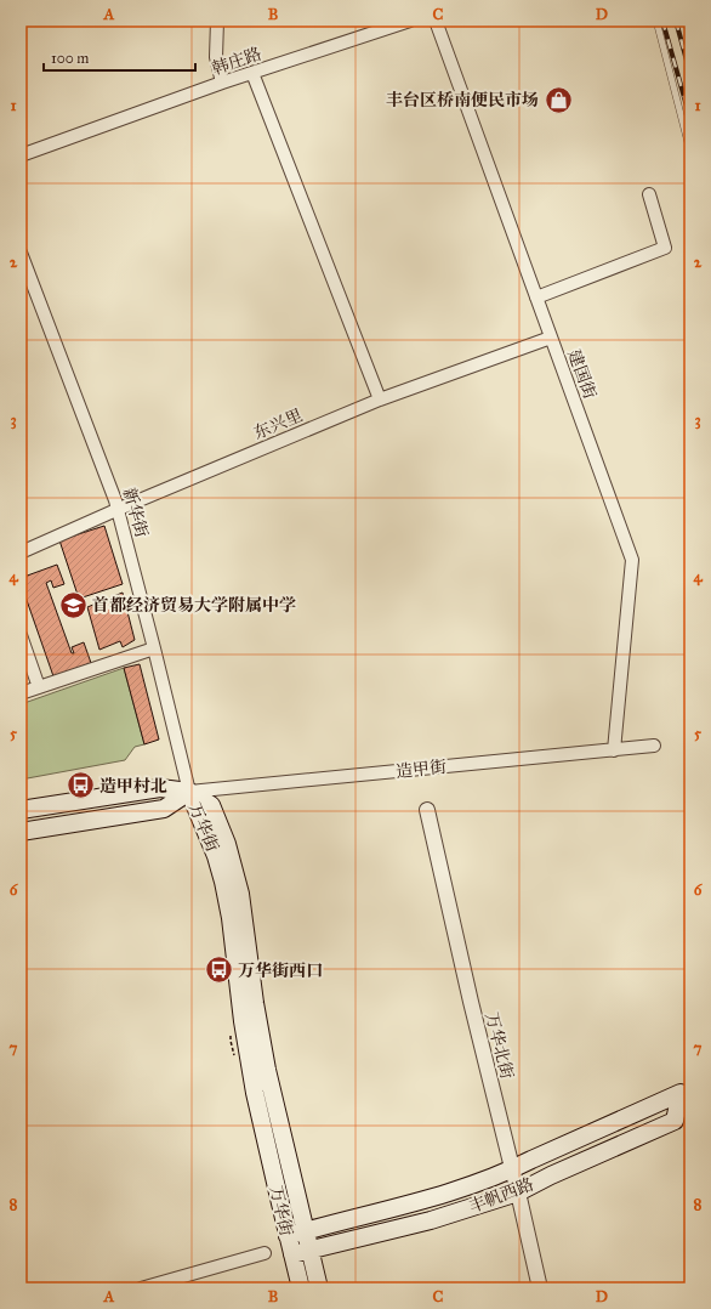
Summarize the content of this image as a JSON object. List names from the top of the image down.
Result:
{
  "streets": {
    "main road": ["造甲街", "万华街", "丰帆西路"],
    "street": [
      "韩庄路",
      "建国街",
      "东兴里",
      "新华街",
      "万华北街"
    ]
  },
  "crossings": [
    ["建国街", "东兴里"],
    ["建国街", "造甲街"],
    ["东兴里", "新华街"],
    ["新华街", "造甲街"],
    ["新华街", "万华街"],
    ["造甲街", "万华街"],
    ["万华街", "丰帆西路"],
    ["万华北街", "丰帆西路"]
  ],
  "places": {
    "shop": ["丰台区桥南便民市场"],
    "school or university": ["首都经济贸易大学附属中学"],
    "bus stop": ["造甲村北", "万华街西口"]
  },
  "scale_bar": "100 m",
  "grid": {
    "columns": [
      "A",
      "B",
      "C",
      "D"
    ],
    "rows": [
      "1",
      "2",
      "3",
      "4",
      "5",
      "6",
      "7",
      "8"
    ]
  }
}
